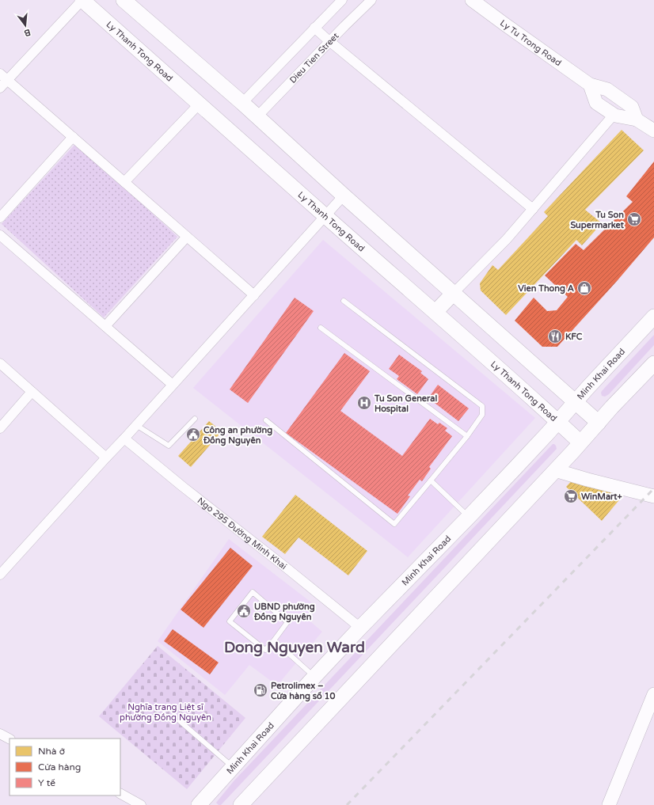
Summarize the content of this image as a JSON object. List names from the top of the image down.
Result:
{
  "streets": {
    "main road": ["Ly Tu Trong Road", "Ly Thanh Tong Road", "Minh Khai Road"],
    "street": ["Dieu Tien Street", "Ngo 295 Đường Minh Khai"]
  },
  "crossings": [
    ["Ly Thanh Tong Road", "Minh Khai Road"],
    ["Minh Khai Road", "Ngo 295 Đường Minh Khai"]
  ],
  "districts": ["Dong Nguyen Ward"],
  "parks": ["Nghĩa trang Liệt sĩ phường Đồng Nguyên"],
  "places": {
    "supermarket": ["Tu Son Supermarket", "WinMart+"],
    "shop": ["Vien Thong A"],
    "restaurant": ["KFC"],
    "hospital": ["Tu Son General Hospital"],
    "public building": ["Công an phường Đồng Nguyên", "UBND phường Đồng Nguyên"],
    "fuel station": ["Petrolimex – Cửa hàng số 10"]
  },
  "legend": ["Nhà ở", "Cửa hàng", "Y tế"],
  "north": "bottom"
}
